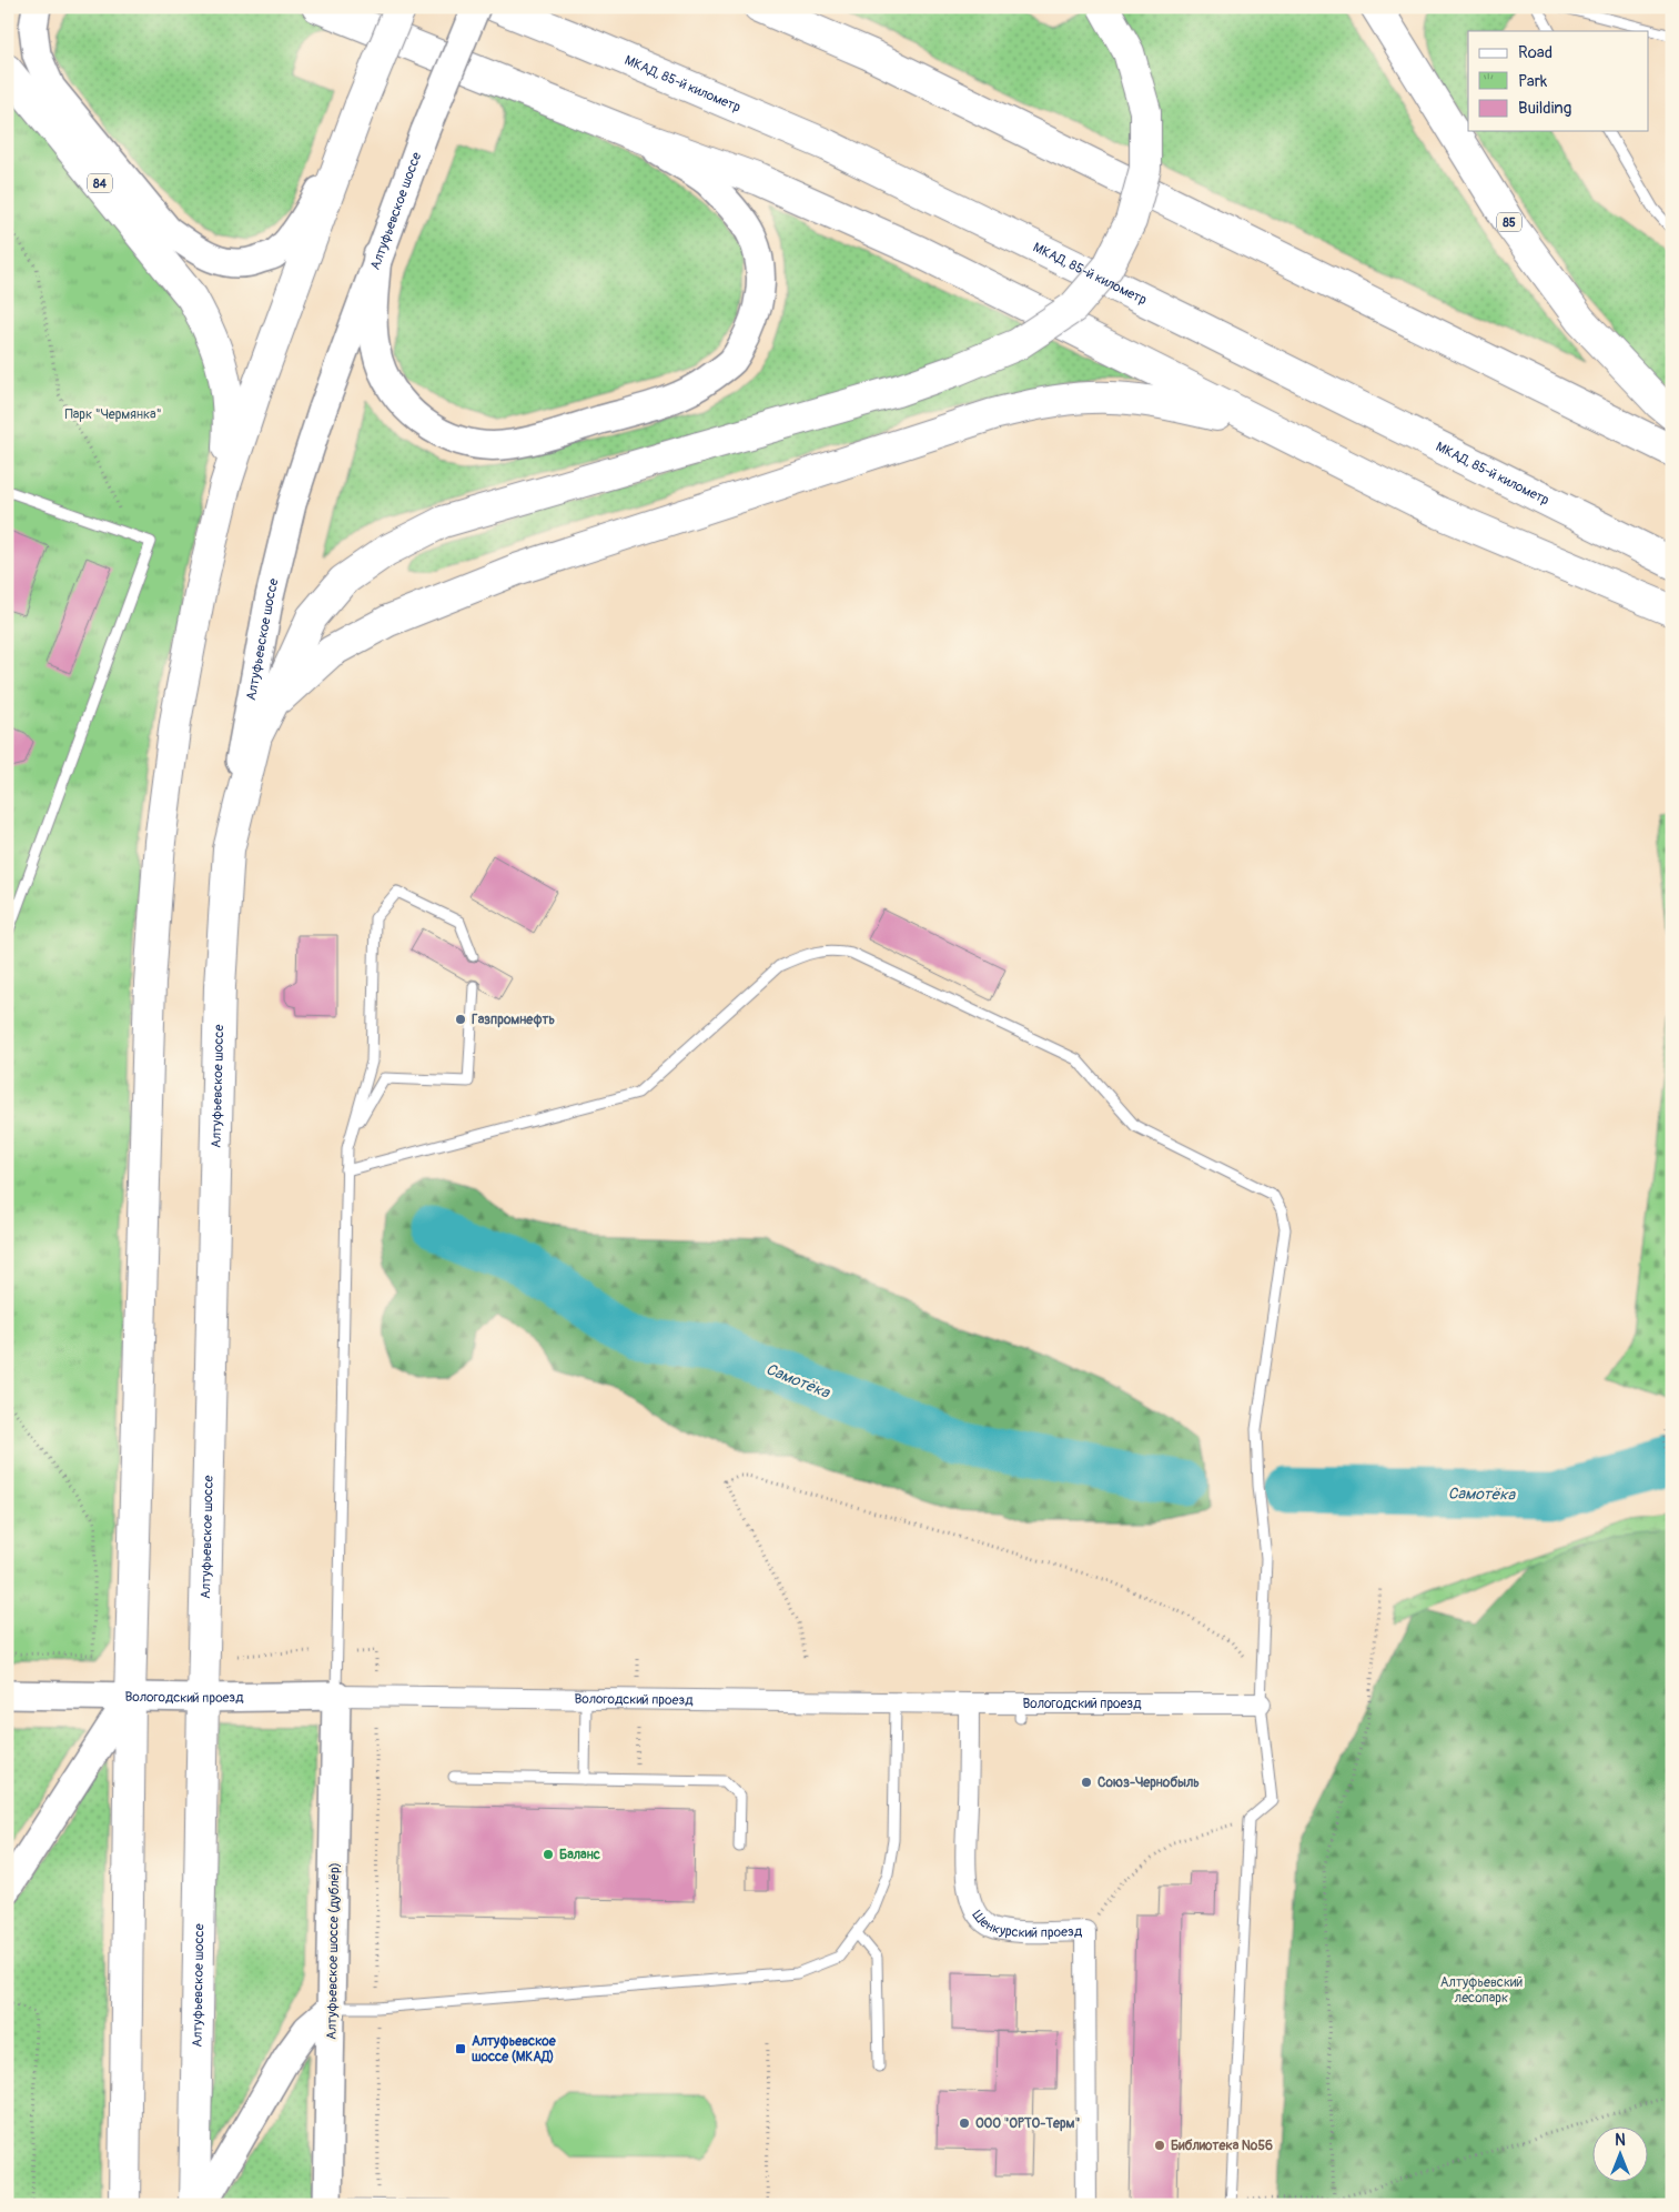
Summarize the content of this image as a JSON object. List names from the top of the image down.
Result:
{
  "streets": {
    "main road": [
      "МКАД, 85-й километр",
      "84",
      "Алтуфьевское шоссе",
      "85"
    ],
    "street": ["Вологодский проезд", "Шенкурский проезд", "Алтуфьевское шоссе (дублёр)"]
  },
  "crossings": [
    ["Алтуфьевское шоссе", "Вологодский проезд"],
    ["Вологодский проезд", "Шенкурский проезд"],
    ["Вологодский проезд", "Алтуфьевское шоссе (дублёр)"]
  ],
  "water": ["Самотёка"],
  "parks": ["Парк \"Чермянка\"", "Алтуфьевский лесопарк"],
  "places": {
    "other": [
      "Газпромнефть",
      "Союз-Чернобыль",
      "Баланс",
      "ООО \"ОРТО-Терм\"",
      "Библиотека №56"
    ],
    "transit": ["Алтуфьевское шоссе (МКАД)"]
  },
  "legend": ["Road", "Park", "Building"],
  "north": "top"
}
